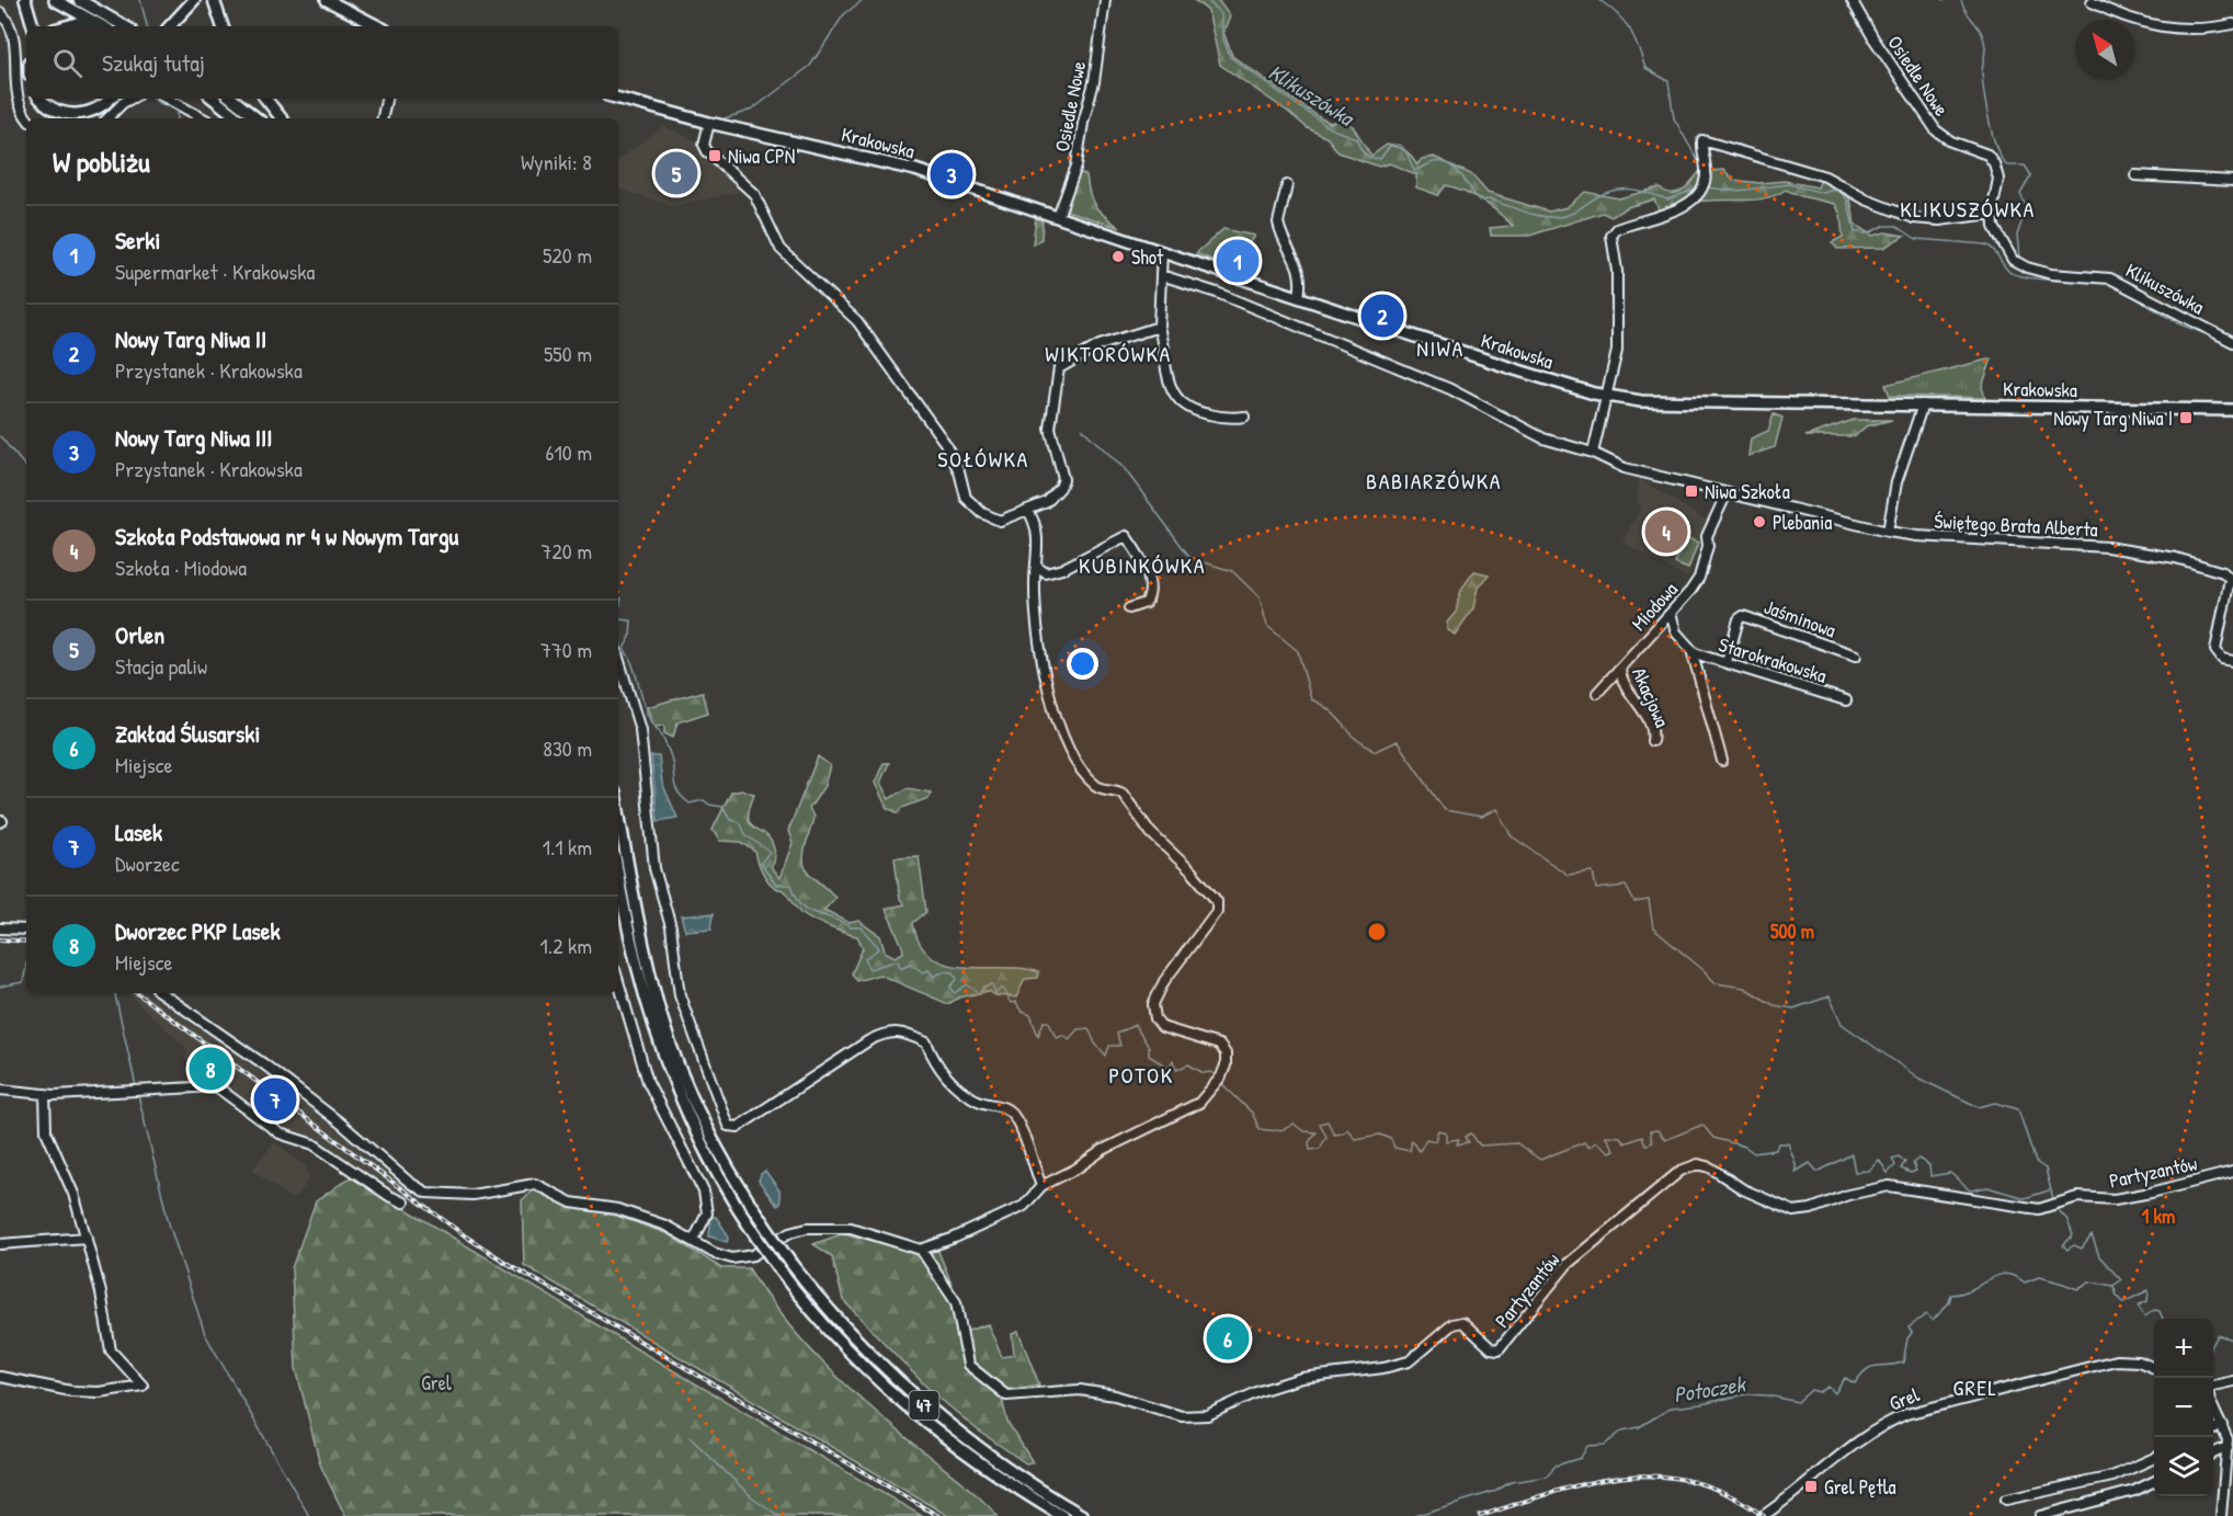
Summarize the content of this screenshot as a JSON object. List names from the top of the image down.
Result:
{
  "streets": {
    "main road": ["Krakowska", "47"],
    "street": [
      "Osiedle Nowe",
      "Klikuszówka",
      "Świętego Brata Alberta",
      "Miodowa",
      "Jaśminowa",
      "Starokrakowska",
      "Akacjowa",
      "Partyzantów",
      "Grel"
    ]
  },
  "crossings": [
    ["Osiedle Nowe", "Krakowska"],
    ["Osiedle Nowe", "Klikuszówka"],
    ["Świętego Brata Alberta", "Miodowa"],
    ["Miodowa", "Starokrakowska"],
    ["Miodowa", "Akacjowa"],
    ["Jaśminowa", "Starokrakowska"]
  ],
  "districts": [
    "KLIKUSZÓWKA",
    "NIWA",
    "WIKTORÓWKA",
    "SOŁÓWKA",
    "BABIARZÓWKA",
    "KUBINKÓWKA",
    "POTOK",
    "GREL"
  ],
  "water": ["Klikuszówka", "Potoczek"],
  "parks": ["Grel"],
  "places": {
    "transit": [
      "Niwa CPN",
      "Nowy Targ Niwa I",
      "Niwa Szkoła",
      "Grel Pętla"
    ],
    "other": ["Shot", "Plebania"]
  },
  "north": "top left",
  "page": {
    "search": "Szukaj tutaj",
    "heading": ["W pobliżu", "Wyniki: 8"],
    "pins": [
      "5",
      "3",
      "1",
      "2",
      "4",
      "8",
      "7",
      "6"
    ],
    "list": [
      {
        "mark": "1",
        "name": "Serki",
        "note": "Supermarket · Krakowska",
        "value": "520 m"
      },
      {
        "mark": "2",
        "name": "Nowy Targ Niwa II",
        "note": "Przystanek · Krakowska",
        "value": "550 m"
      },
      {
        "mark": "3",
        "name": "Nowy Targ Niwa III",
        "note": "Przystanek · Krakowska",
        "value": "610 m"
      },
      {
        "mark": "4",
        "name": "Szkoła Podstawowa nr 4 w Nowym Targu",
        "note": "Szkoła · Miodowa",
        "value": "720 m"
      },
      {
        "mark": "5",
        "name": "Orlen",
        "note": "Stacja paliw",
        "value": "770 m"
      },
      {
        "mark": "6",
        "name": "Zakład Ślusarski",
        "note": "Miejsce",
        "value": "830 m"
      },
      {
        "mark": "7",
        "name": "Lasek",
        "note": "Dworzec",
        "value": "1.1 km"
      },
      {
        "mark": "8",
        "name": "Dworzec PKP Lasek",
        "note": "Miejsce",
        "value": "1.2 km"
      }
    ],
    "map_buttons": ["+", "−"]
  },
  "rings": ["500 m", "1 km"]
}
